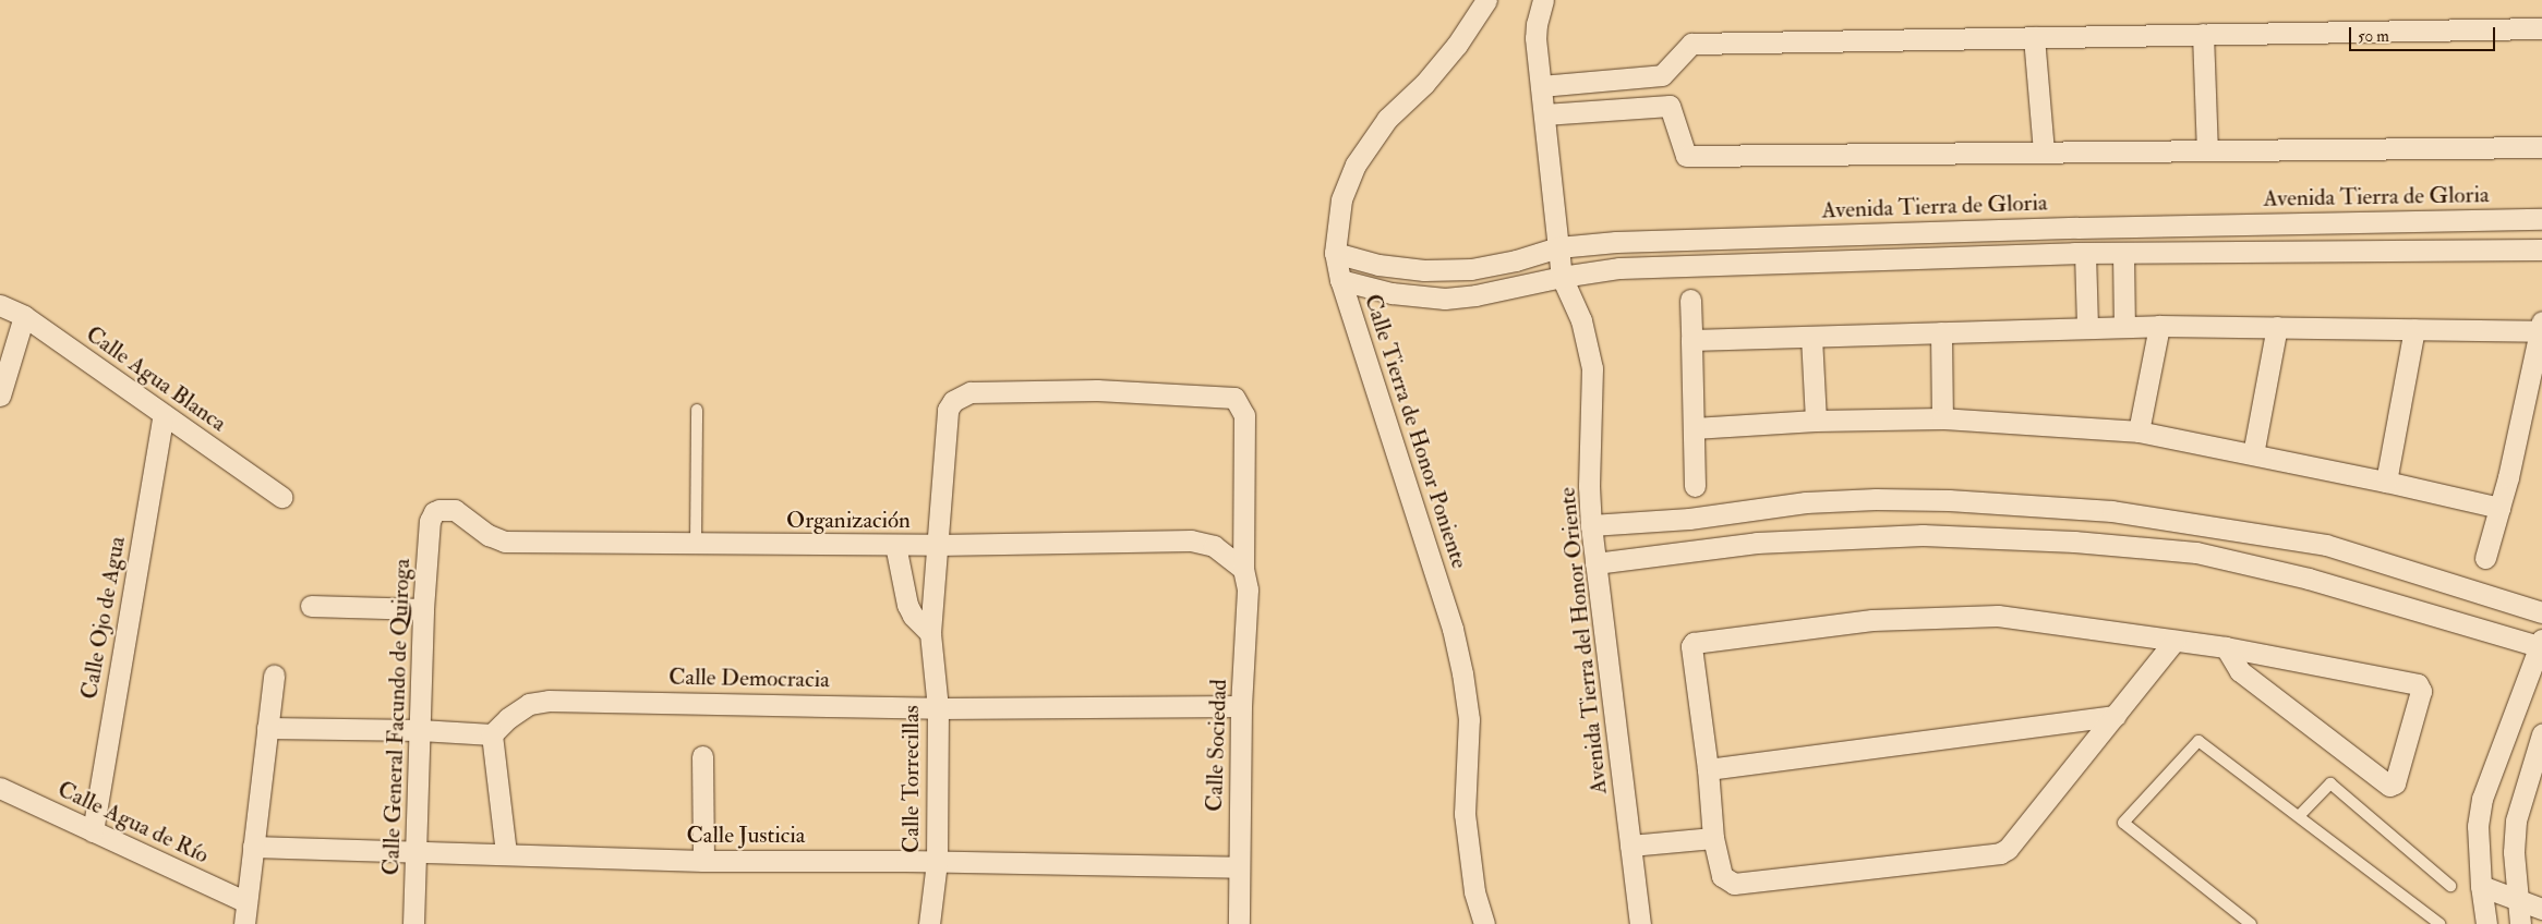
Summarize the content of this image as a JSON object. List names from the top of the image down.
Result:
{
  "streets": {
    "street": [
      "Avenida Tierra de Gloria",
      "Calle Agua Blanca",
      "Calle Tierra de Honor Poniente",
      "Organización",
      "Calle Ojo de Agua",
      "Avenida Tierra del Honor Oriente",
      "Calle Democracia",
      "Calle General Facundo de Quiroga",
      "Calle Sociedad",
      "Calle Torrecillas",
      "Calle Agua de Río",
      "Calle Justicia"
    ]
  },
  "crossings": [
    ["Avenida Tierra de Gloria", "Calle Tierra de Honor Poniente"],
    ["Avenida Tierra de Gloria", "Avenida Tierra del Honor Oriente"],
    ["Calle Agua Blanca", "Calle Ojo de Agua"],
    ["Organización", "Calle General Facundo de Quiroga"],
    ["Organización", "Calle Sociedad"],
    ["Organización", "Calle Torrecillas"],
    ["Calle Ojo de Agua", "Calle Agua de Río"],
    ["Calle Democracia", "Calle Sociedad"],
    ["Calle Democracia", "Calle Torrecillas"],
    ["Calle General Facundo de Quiroga", "Calle Justicia"],
    ["Calle Sociedad", "Calle Torrecillas"],
    ["Calle Sociedad", "Calle Justicia"],
    ["Calle Torrecillas", "Calle Justicia"]
  ],
  "scale_bar": "50 m"
}
